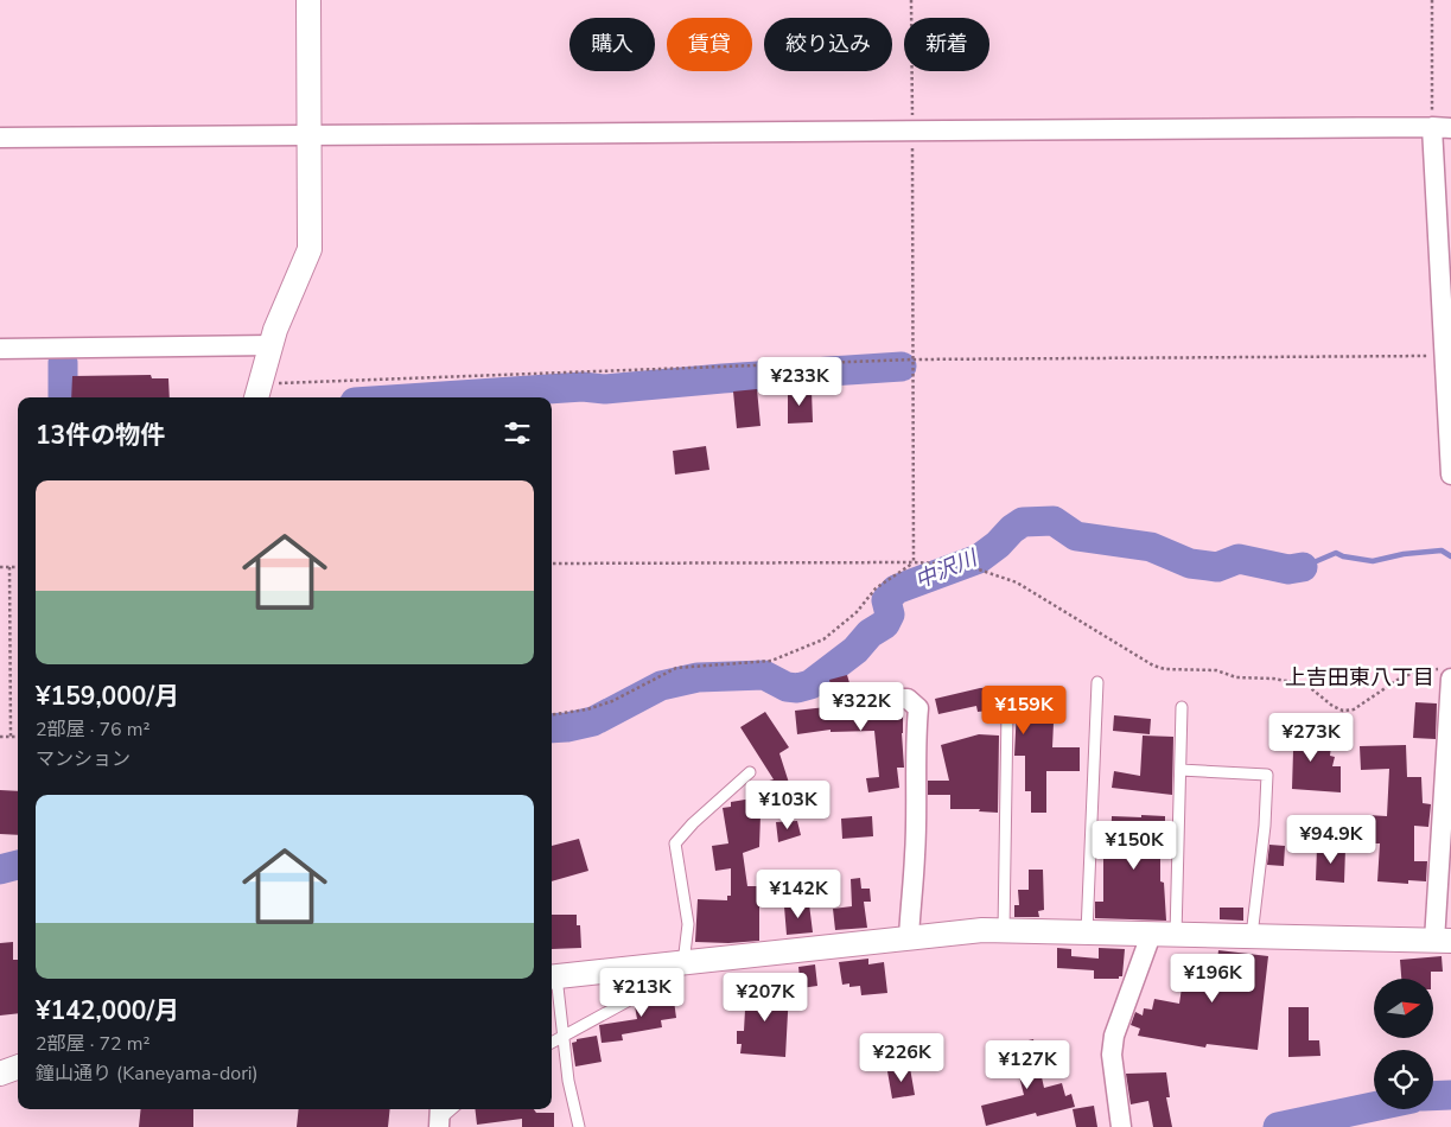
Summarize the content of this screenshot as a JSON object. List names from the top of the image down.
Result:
{
  "districts": ["上吉田東八丁目"],
  "water": ["中沢川"],
  "north": "right",
  "page": {
    "chip": [
      "購入",
      "賃貸",
      "絞り込み",
      "新着"
    ],
    "price": [
      "¥233K",
      "¥322K",
      "¥159K",
      "¥273K",
      "¥103K",
      "¥94.9K",
      "¥150K",
      "¥142K",
      "¥196K",
      "¥213K",
      "¥207K",
      "¥226K",
      "¥127K"
    ],
    "heading": "13件の物件",
    "list": [
      {
        "name": "¥159,000/月",
        "note": "2部屋 · 76 m² · マンション"
      },
      {
        "name": "¥142,000/月",
        "note": "2部屋 · 72 m² · 鐘山通り (Kaneyama-dori)"
      }
    ]
  }
}
